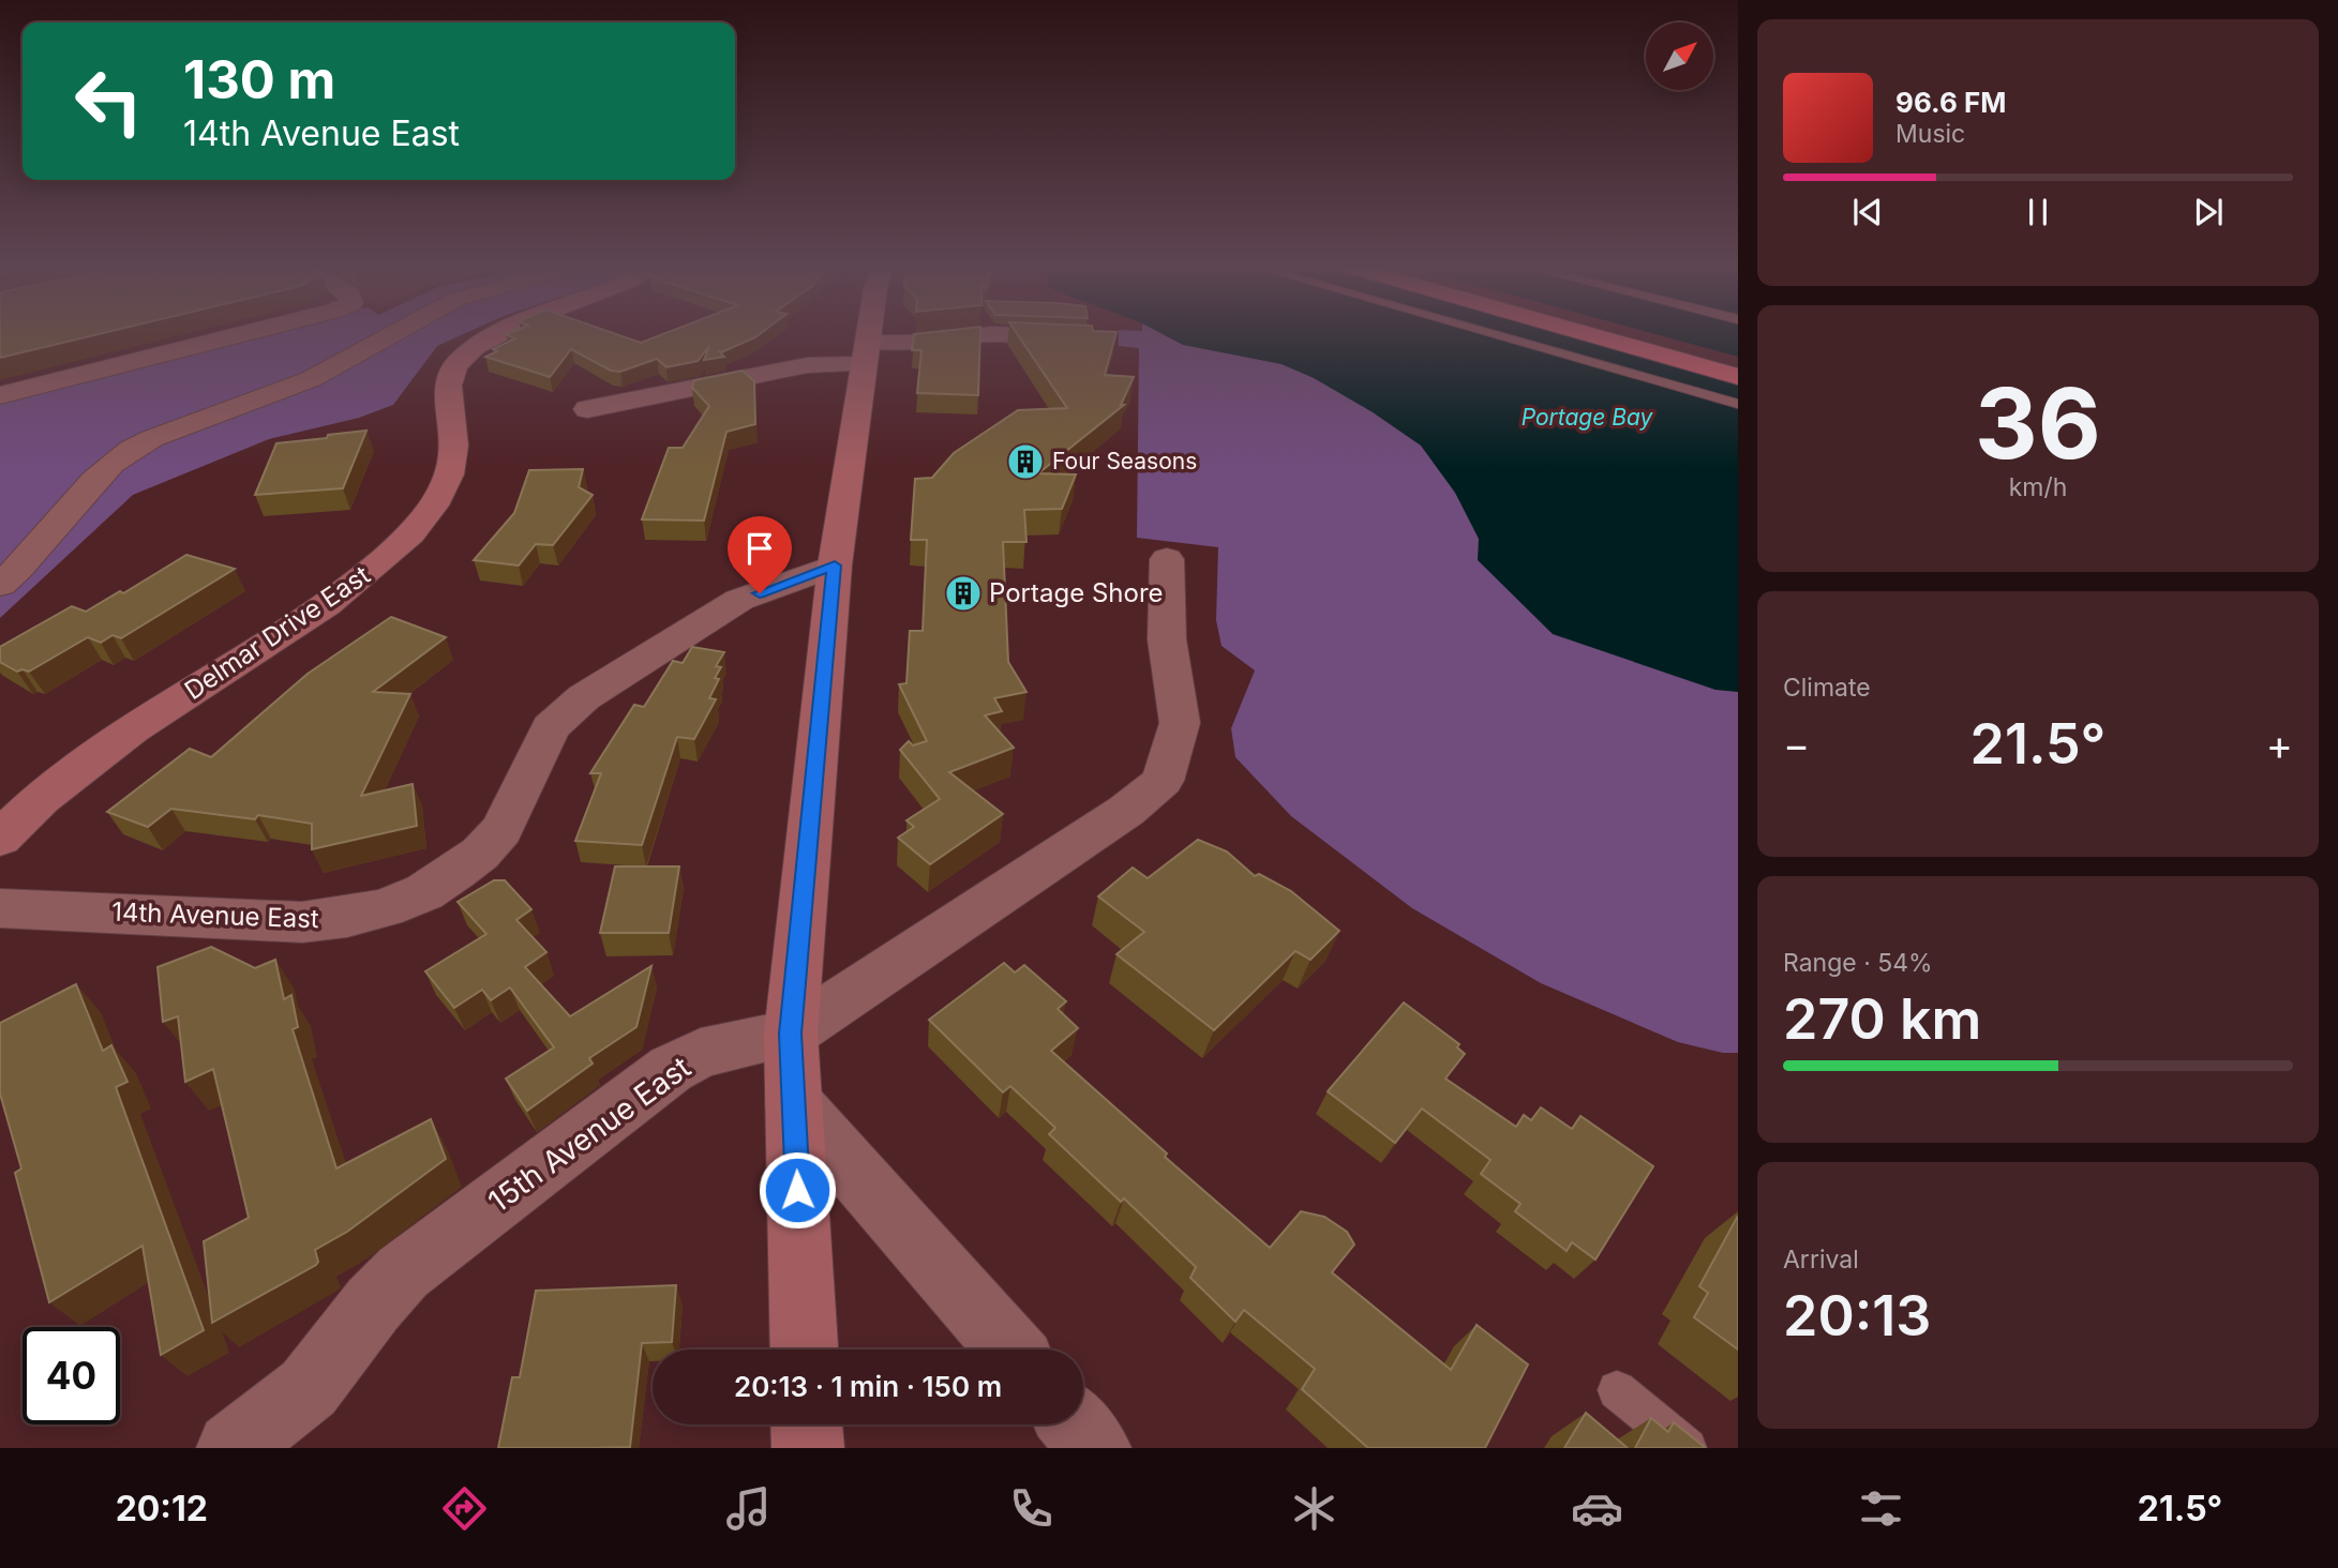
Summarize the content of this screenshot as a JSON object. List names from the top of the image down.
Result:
{
  "streets": {
    "street": ["Delmar Drive East", "14th Avenue East", "15th Avenue East"]
  },
  "water": ["Portage Bay"],
  "places": {
    "building": ["Four Seasons", "Portage Shore"]
  },
  "north": "top right",
  "page": {
    "turn": ["130 m", "14th Avenue East"],
    "song": ["96.6 FM", "Music"],
    "tile": [
      ["36", "km/h"],
      "Climate",
      ["Range · 54%", "270 km"],
      ["Arrival", "20:13"]
    ],
    "heat": ["−", "21.5°", "+"],
    "limit": "40",
    "trip": "20:13 · 1 min · 150 m",
    "tabs": ["20:12", "21.5°"]
  }
}
